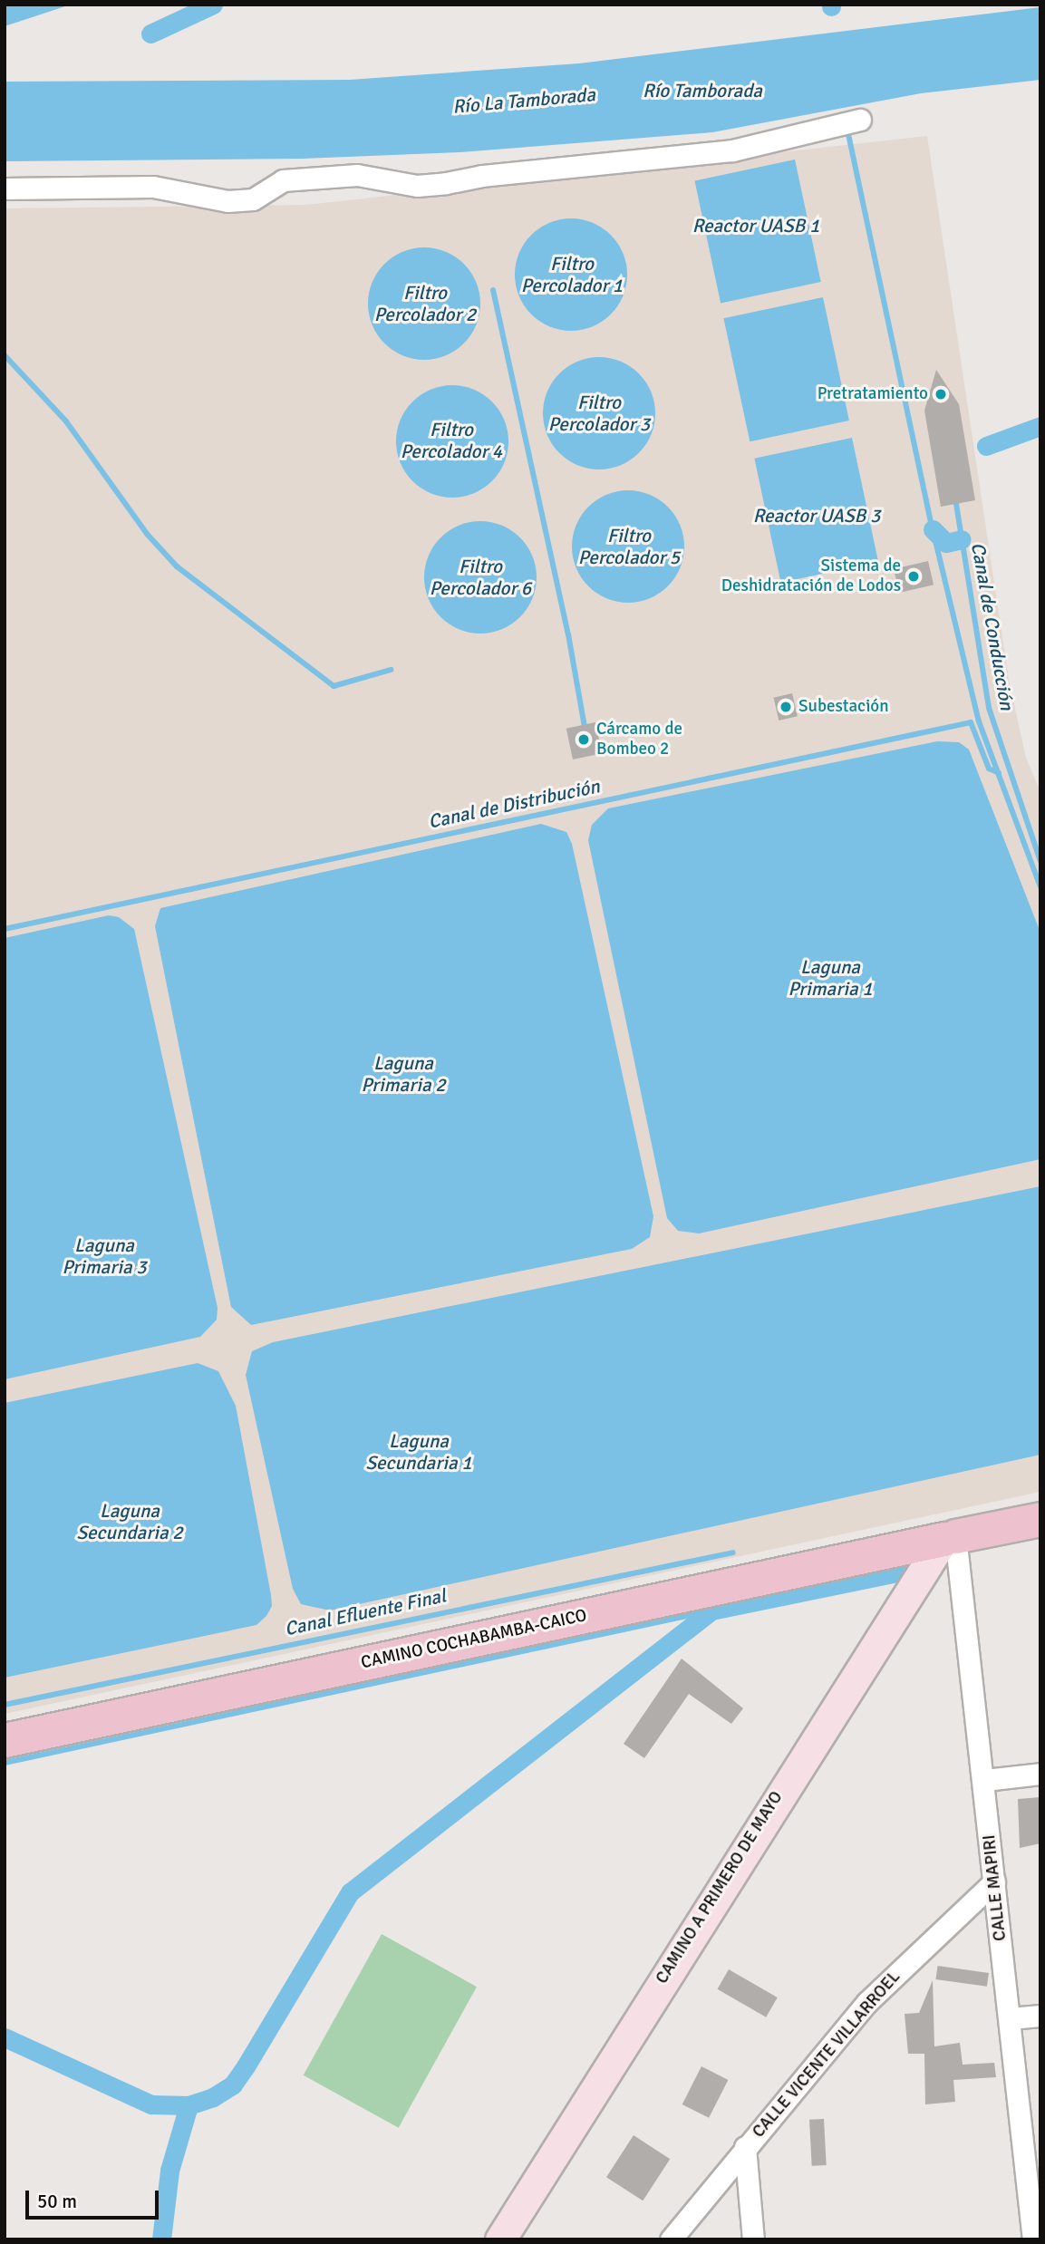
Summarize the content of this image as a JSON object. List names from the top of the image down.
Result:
{
  "streets": {
    "main road": ["CAMINO COCHABAMBA-CAICO", "CAMINO A PRIMERO DE MAYO"],
    "street": ["CALLE MAPIRI", "CALLE VICENTE VILLARROEL"]
  },
  "crossings": [
    ["CAMINO COCHABAMBA-CAICO", "CAMINO A PRIMERO DE MAYO"],
    ["CAMINO COCHABAMBA-CAICO", "CALLE MAPIRI"],
    ["CAMINO A PRIMERO DE MAYO", "CALLE MAPIRI"],
    ["CALLE MAPIRI", "CALLE VICENTE VILLARROEL"]
  ],
  "water": [
    "Río Tamborada",
    "Río La Tamborada",
    "Reactor UASB 1",
    "Filtro Percolador 1",
    "Filtro Percolador 2",
    "Filtro Percolador 3",
    "Filtro Percolador 4",
    "Reactor UASB 3",
    "Filtro Percolador 5",
    "Filtro Percolador 6",
    "Canal de Conducción",
    "Canal de Distribución",
    "Laguna Primaria 1",
    "Laguna Primaria 2",
    "Laguna Primaria 3",
    "Laguna Secundaria 1",
    "Laguna Secundaria 2",
    "Canal Efluente Final"
  ],
  "places": [
    "Pretratamiento",
    "Sistema de Deshidratación de Lodos",
    "Subestación",
    "Cárcamo de Bombeo 2"
  ],
  "scale_bar": "50 m"
}
